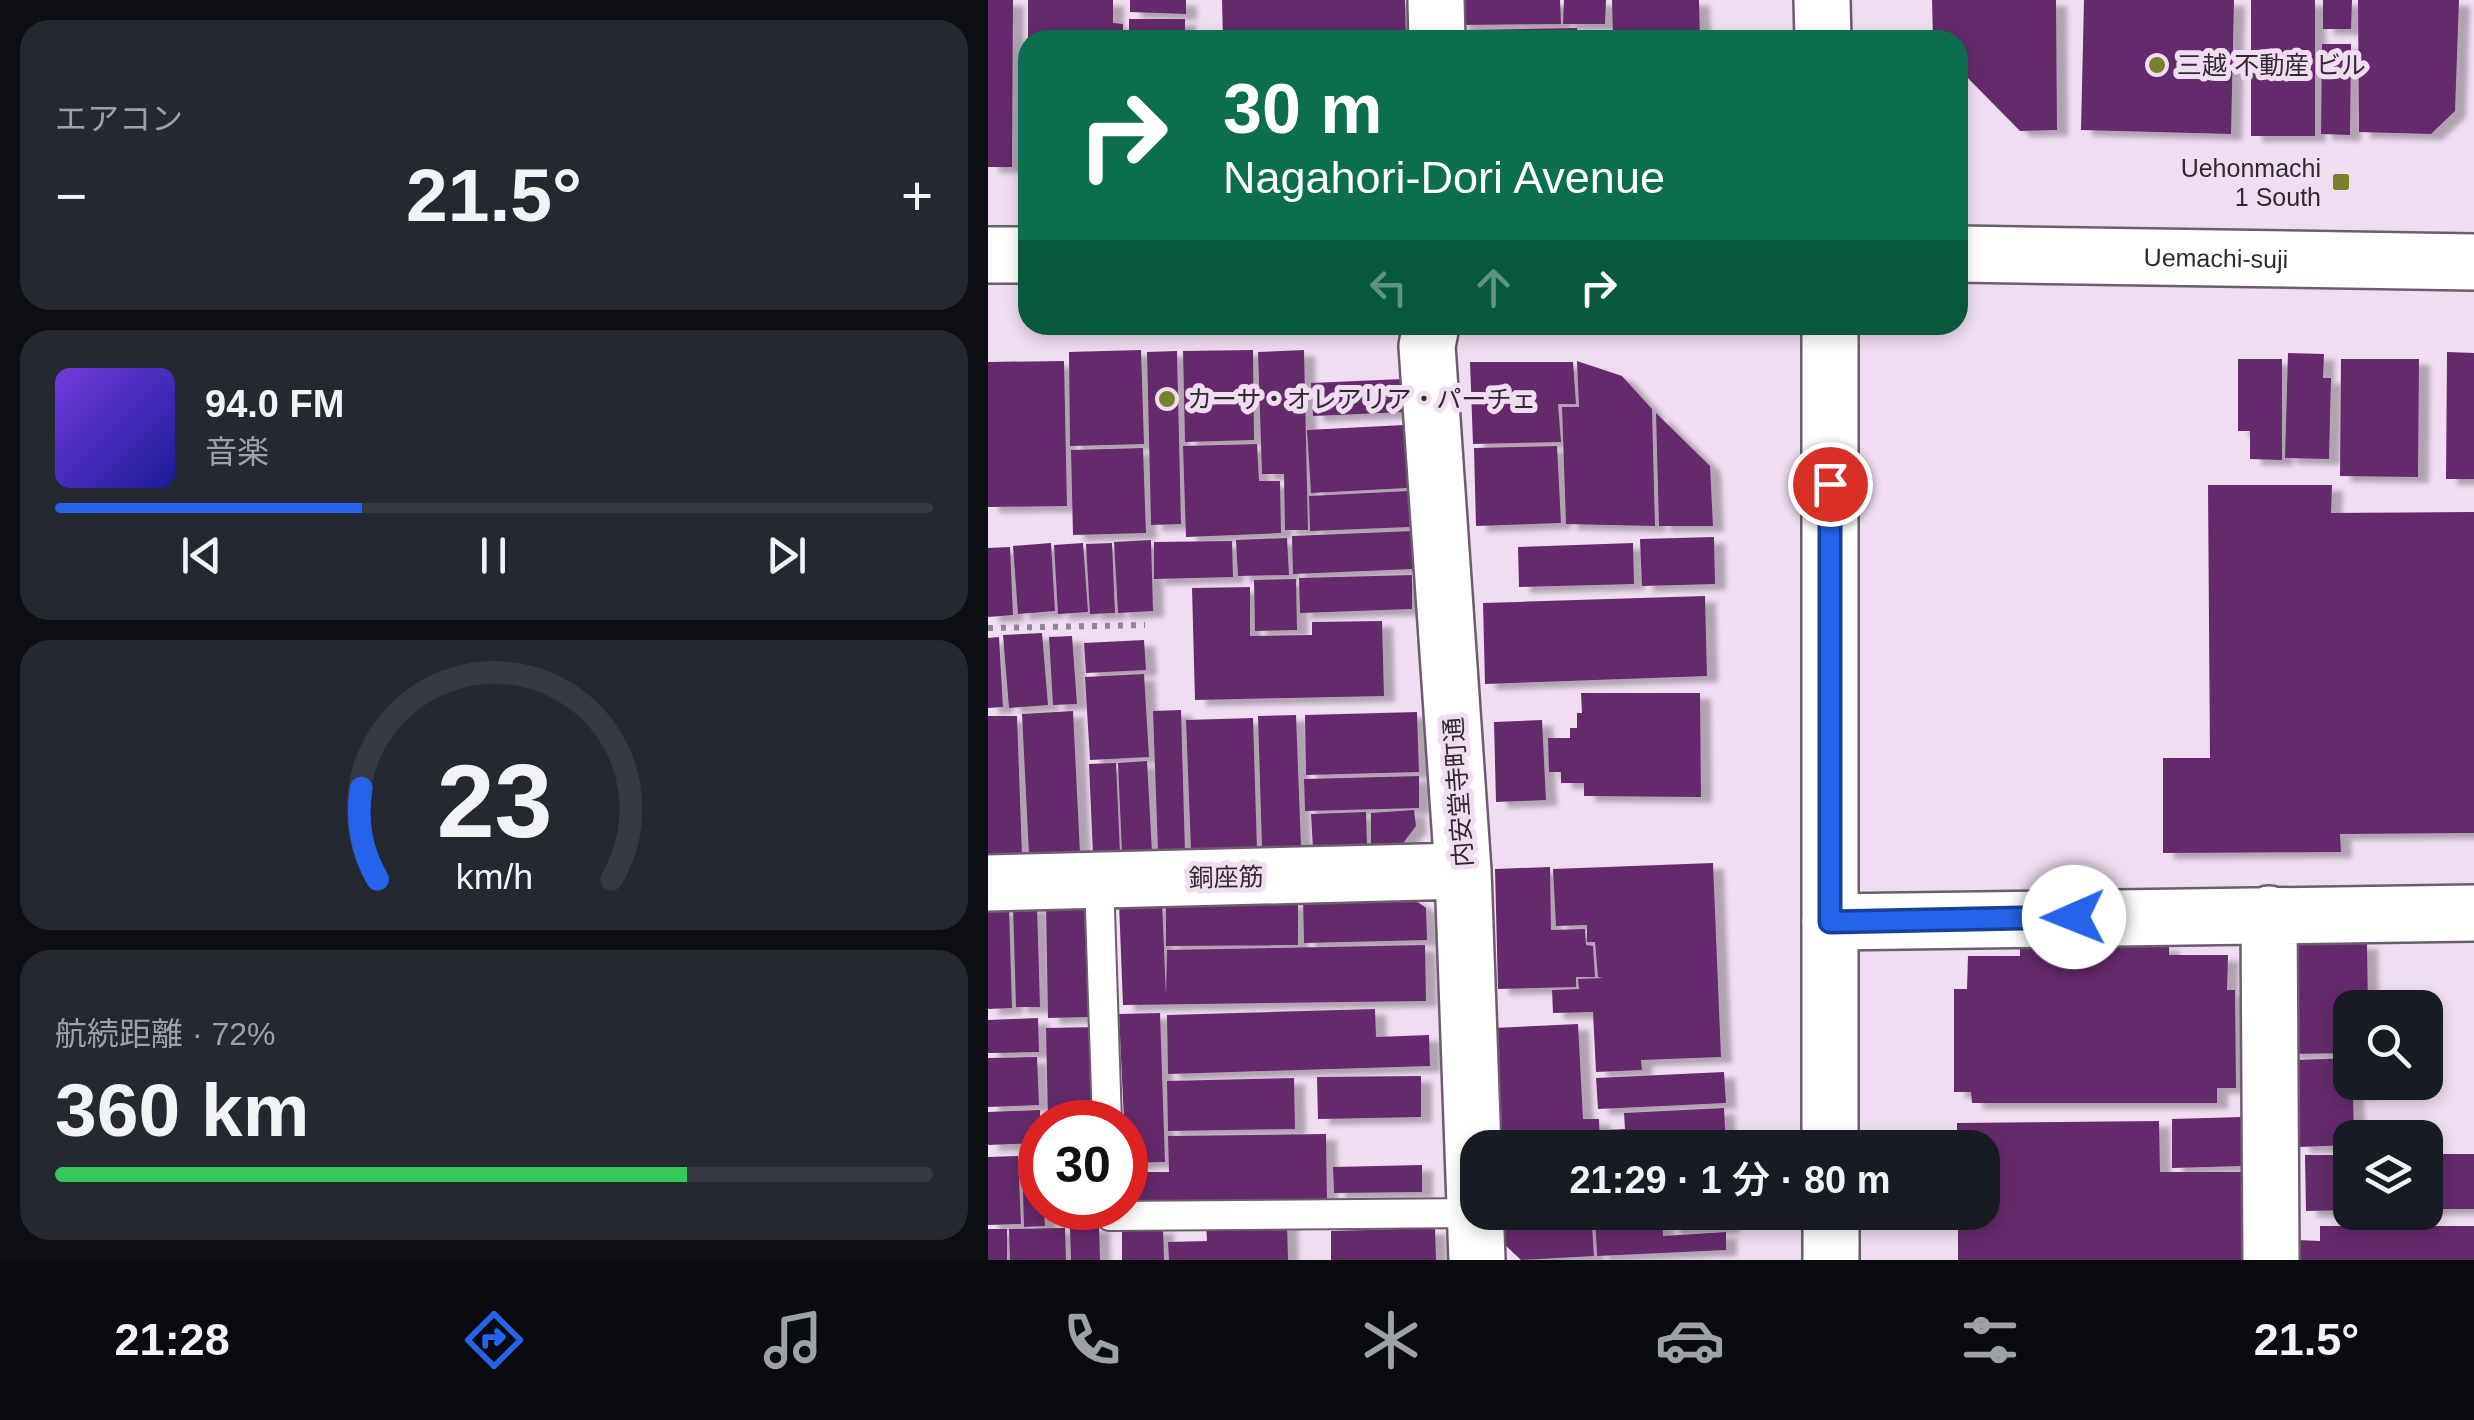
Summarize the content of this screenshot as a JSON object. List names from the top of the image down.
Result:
{
  "streets": {
    "main road": ["Uemachi-suji", "内安堂寺町通", "銅座筋"]
  },
  "crossings": [
    ["内安堂寺町通", "銅座筋"]
  ],
  "places": {
    "other": ["三越 不動産 ビル", "カーサ・オレアリア・パーチェ"],
    "transit": ["Uehonmachi 1 South"]
  },
  "page": {
    "tile": [
      "エアコン",
      ["航続距離 · 72%", "360 km"]
    ],
    "turn": ["30 m", "Nagahori-Dori Avenue"],
    "heat": ["−", "21.5°", "+"],
    "song": ["94.0 FM", "音楽"],
    "limit": "30",
    "trip": "21:29 · 1 分 · 80 m",
    "tabs": ["21:28", "21.5°"],
    "gauge": ["23", "km/h"]
  }
}
